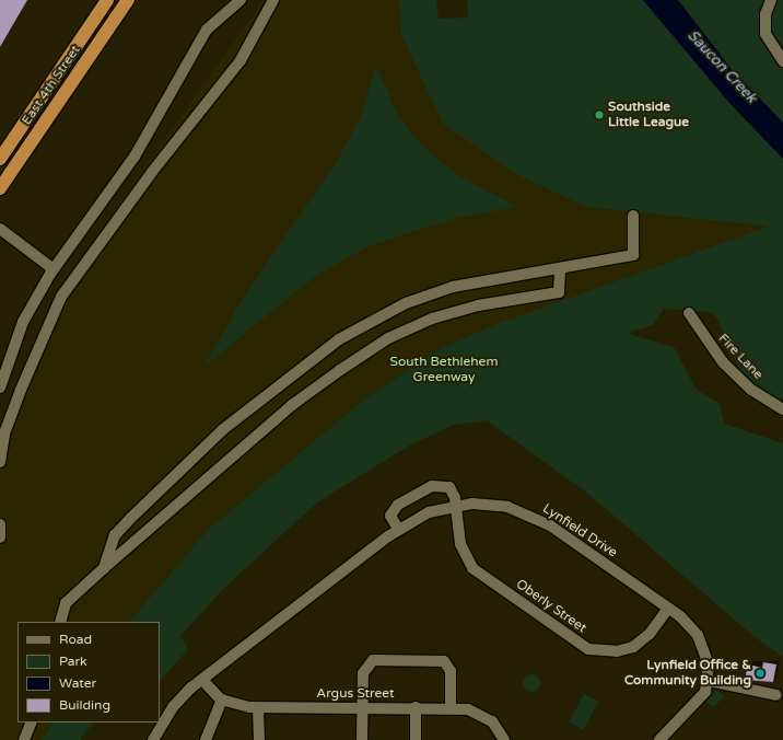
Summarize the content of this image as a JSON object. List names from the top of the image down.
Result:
{
  "streets": {
    "highway": ["East 4th Street"],
    "street": [
      "Fire Lane",
      "Lynfield Drive",
      "Oberly Street",
      "Argus Street"
    ]
  },
  "crossings": [
    ["Lynfield Drive", "Oberly Street"],
    ["Lynfield Drive", "Argus Street"]
  ],
  "water": ["Saucon Creek"],
  "parks": ["South Bethlehem Greenway"],
  "places": ["Southside Little League", "Lynfield Office & Community Building"],
  "legend": [
    "Road",
    "Park",
    "Water",
    "Building"
  ]
}
